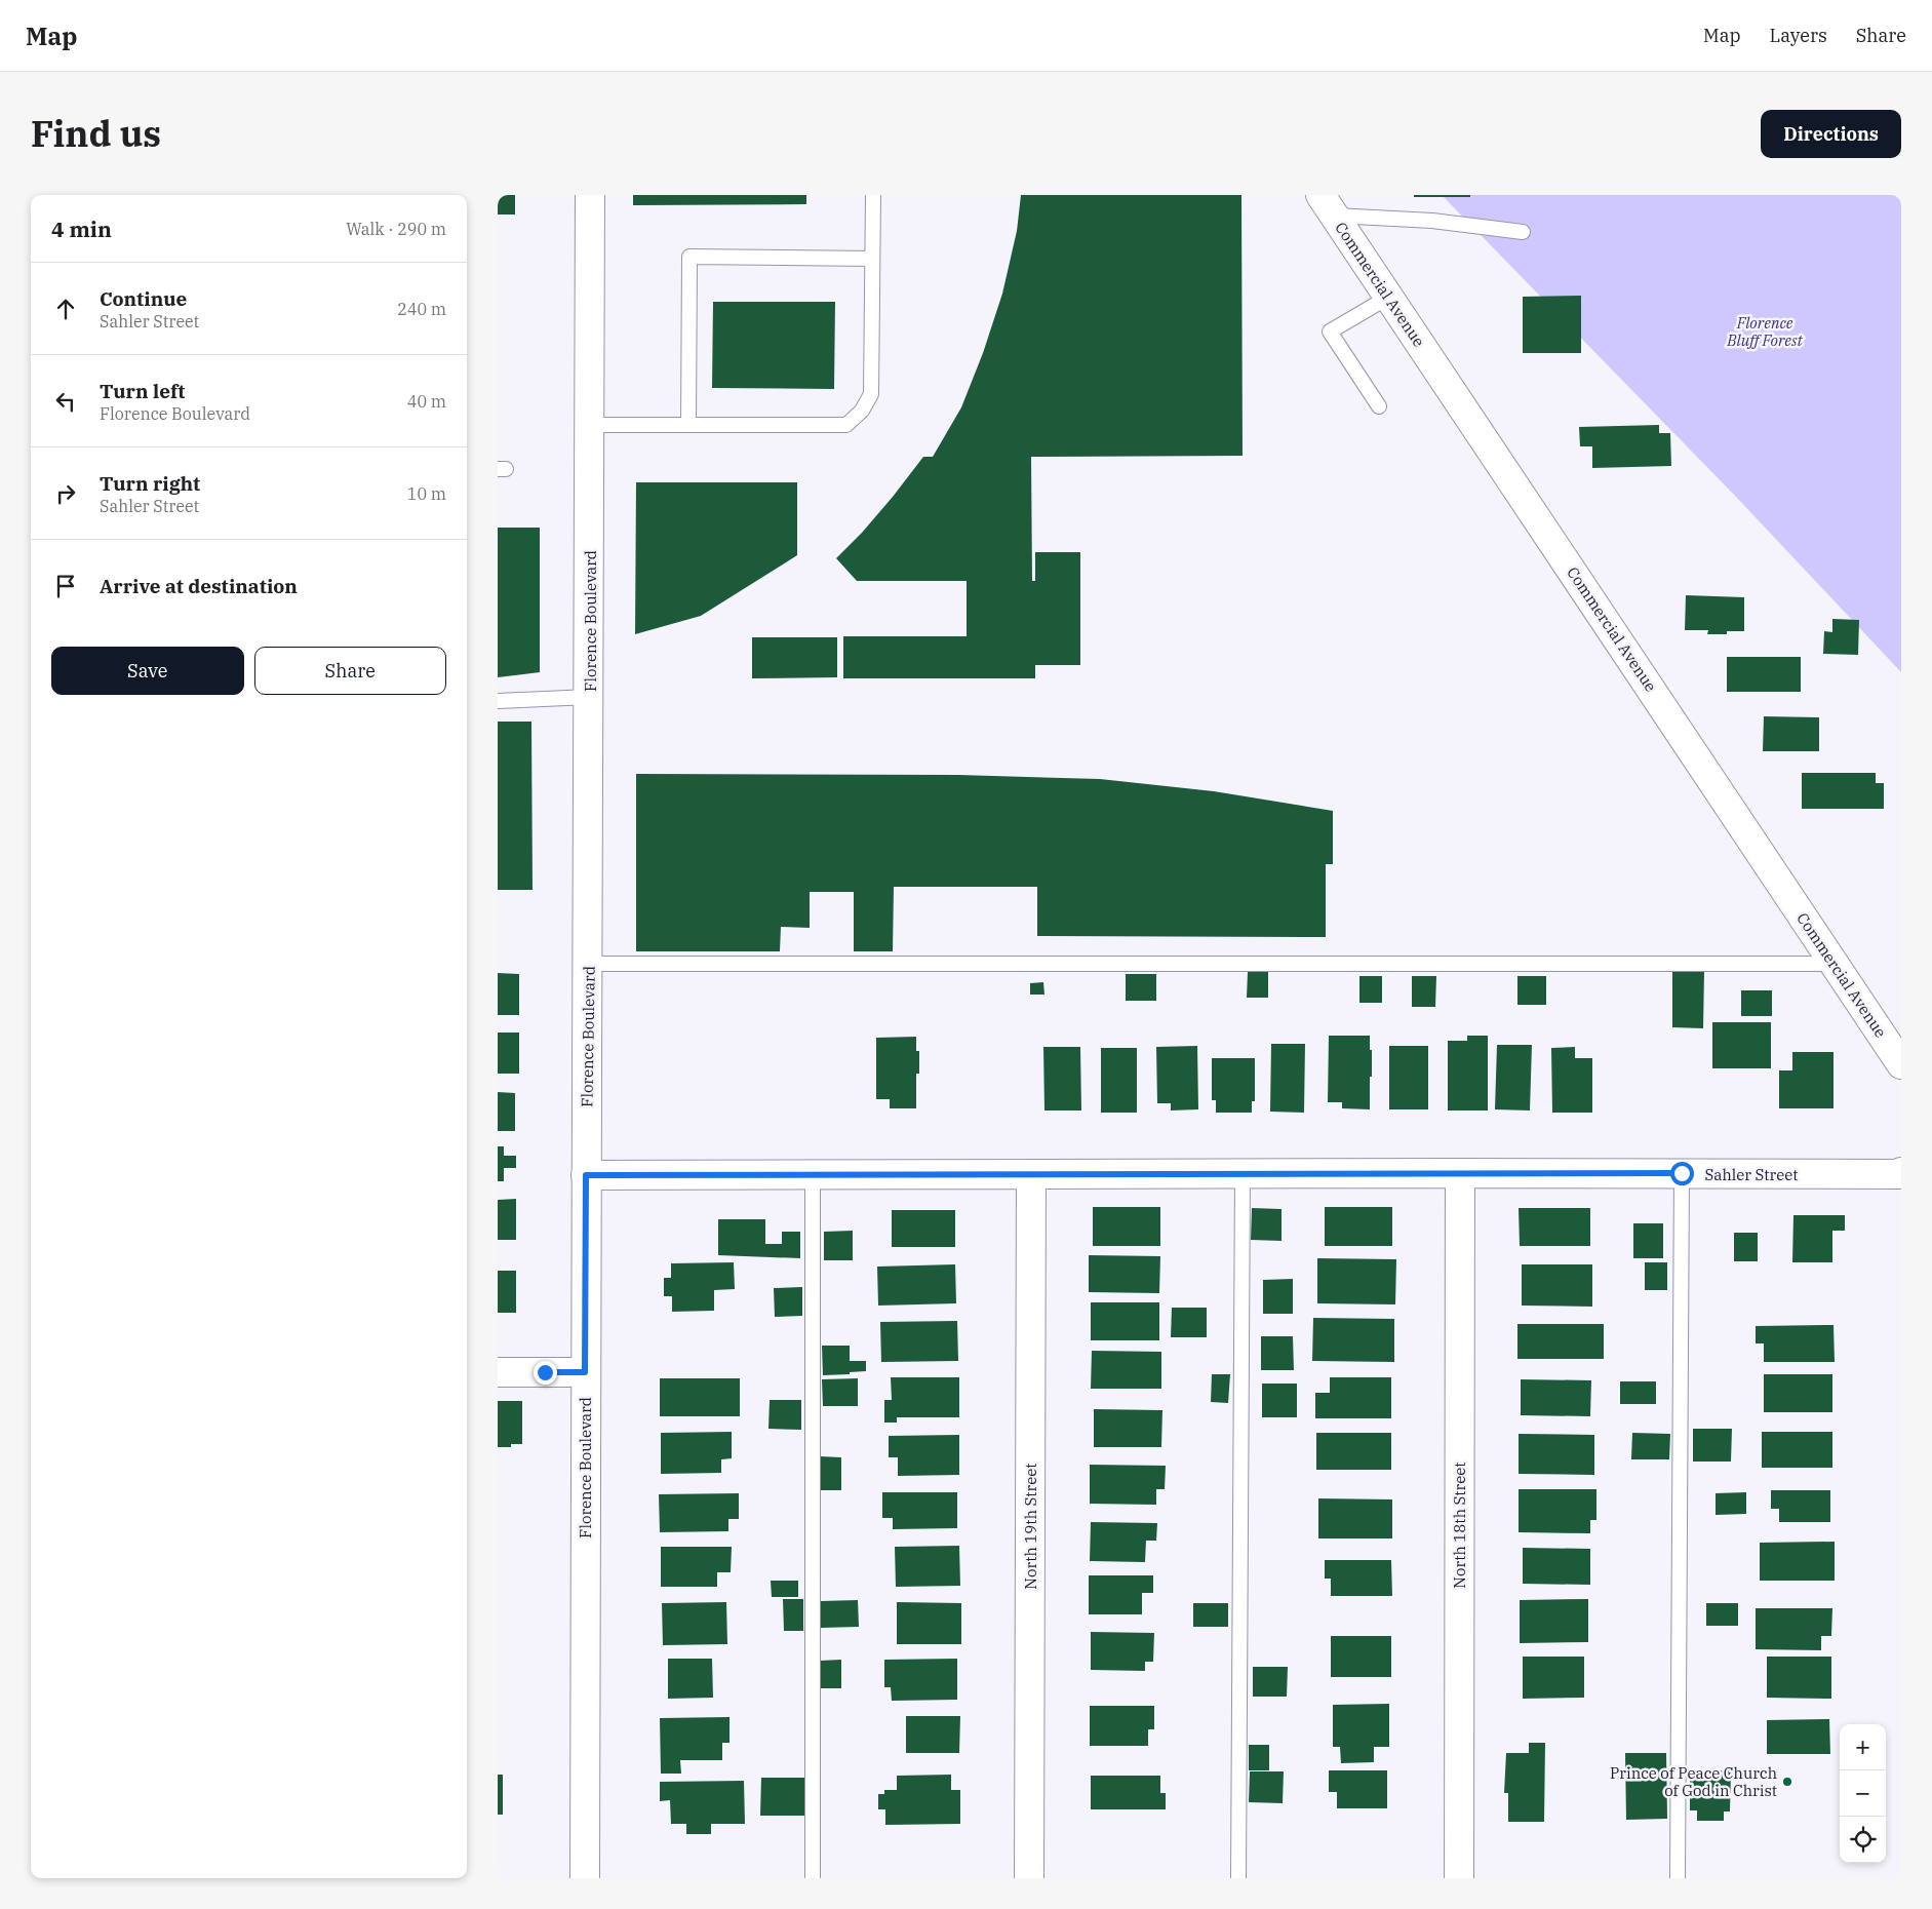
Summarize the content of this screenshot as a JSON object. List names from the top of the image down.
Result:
{
  "streets": {
    "street": [
      "Commercial Avenue",
      "Florence Boulevard",
      "Sahler Street",
      "North 18th Street",
      "North 19th Street"
    ]
  },
  "crossings": [
    ["Florence Boulevard", "Sahler Street"],
    ["Sahler Street", "North 18th Street"],
    ["Sahler Street", "North 19th Street"]
  ],
  "parks": ["Florence Bluff Forest"],
  "places": ["Prince of Peace Church of God in Christ"],
  "page": {
    "header": "Map",
    "nav": ["Map", "Layers", "Share"],
    "title": "Find us",
    "buttons": [
      "Directions",
      ["Save", "Share"]
    ],
    "heading": ["4 min", "Walk · 290 m"],
    "list": [
      ["Continue", "Sahler Street", "240 m"],
      ["Turn left", "Florence Boulevard", "40 m"],
      ["Turn right", "Sahler Street", "10 m"],
      "Arrive at destination"
    ],
    "map_buttons": ["+", "−"]
  }
}
